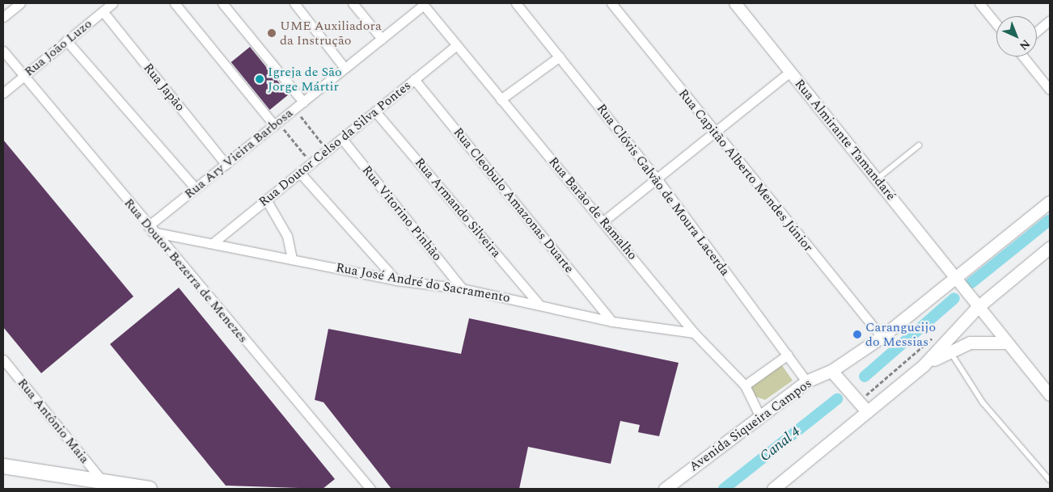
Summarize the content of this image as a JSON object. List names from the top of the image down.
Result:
{
  "streets": {
    "main road": ["Avenida Siqueira Campos"],
    "street": [
      "Rua João Luzo",
      "Rua Japão",
      "Rua Almirante Tamandaré",
      "Rua Doutor Celso da Silva Pontes",
      "Rua Ary Vieira Barbosa",
      "Rua Capitão Alberto Mendes Júnior",
      "Rua Clóvis Galvão de Moura Lacerda",
      "Rua Cleobulo Amazonas Duarte",
      "Rua Armando Silveira",
      "Rua Barão de Ramalho",
      "Rua Vitorino Pinhão",
      "Rua Doutor Bezerra de Menezes",
      "Rua José André do Sacramento",
      "Rua Antônio Maia"
    ]
  },
  "crossings": [
    ["Rua João Luzo", "Rua Japão"],
    ["Rua João Luzo", "Rua Doutor Bezerra de Menezes"],
    ["Rua Japão", "Rua Ary Vieira Barbosa"],
    ["Rua Almirante Tamandaré", "Avenida Siqueira Campos"],
    ["Rua Doutor Celso da Silva Pontes", "Rua Cleobulo Amazonas Duarte"],
    ["Rua Doutor Celso da Silva Pontes", "Rua Armando Silveira"],
    ["Rua Doutor Celso da Silva Pontes", "Rua Barão de Ramalho"],
    ["Rua Doutor Celso da Silva Pontes", "Rua Vitorino Pinhão"],
    ["Rua Doutor Celso da Silva Pontes", "Rua José André do Sacramento"],
    ["Rua Ary Vieira Barbosa", "Rua Barão de Ramalho"],
    ["Rua Ary Vieira Barbosa", "Rua Doutor Bezerra de Menezes"],
    ["Rua Ary Vieira Barbosa", "Rua José André do Sacramento"],
    ["Rua Capitão Alberto Mendes Júnior", "Avenida Siqueira Campos"],
    ["Rua Clóvis Galvão de Moura Lacerda", "Avenida Siqueira Campos"],
    ["Rua Cleobulo Amazonas Duarte", "Rua José André do Sacramento"],
    ["Rua Armando Silveira", "Rua José André do Sacramento"],
    ["Rua Barão de Ramalho", "Rua José André do Sacramento"],
    ["Rua Barão de Ramalho", "Avenida Siqueira Campos"],
    ["Rua Vitorino Pinhão", "Rua José André do Sacramento"],
    ["Rua Doutor Bezerra de Menezes", "Rua José André do Sacramento"]
  ],
  "water": ["Canal 4"],
  "places": ["UME Auxiliadora da Instrução", "Igreja de São Jorge Mártir", "Carangueijo do Messias"],
  "north": "bottom right"
}
